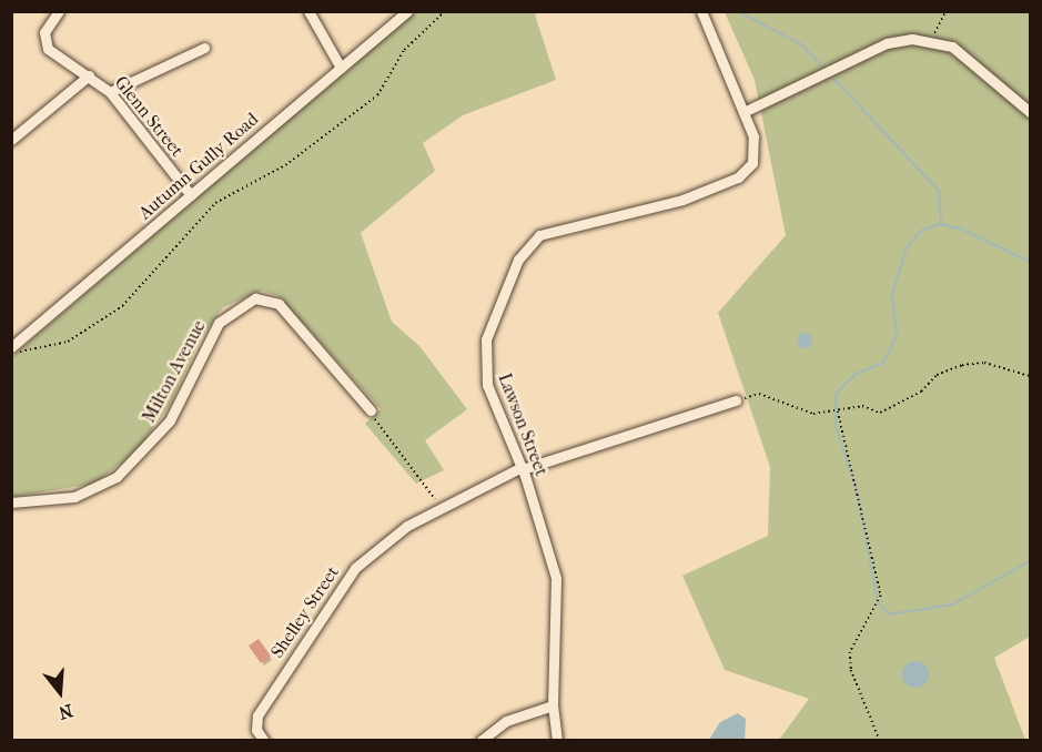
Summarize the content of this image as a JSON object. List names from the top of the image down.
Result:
{
  "streets": {
    "street": [
      "Glenn Street",
      "Autumn Gully Road",
      "Milton Avenue",
      "Lawson Street",
      "Shelley Street"
    ]
  },
  "crossings": [
    ["Glenn Street", "Autumn Gully Road"],
    ["Lawson Street", "Shelley Street"]
  ],
  "north": "bottom"
}
